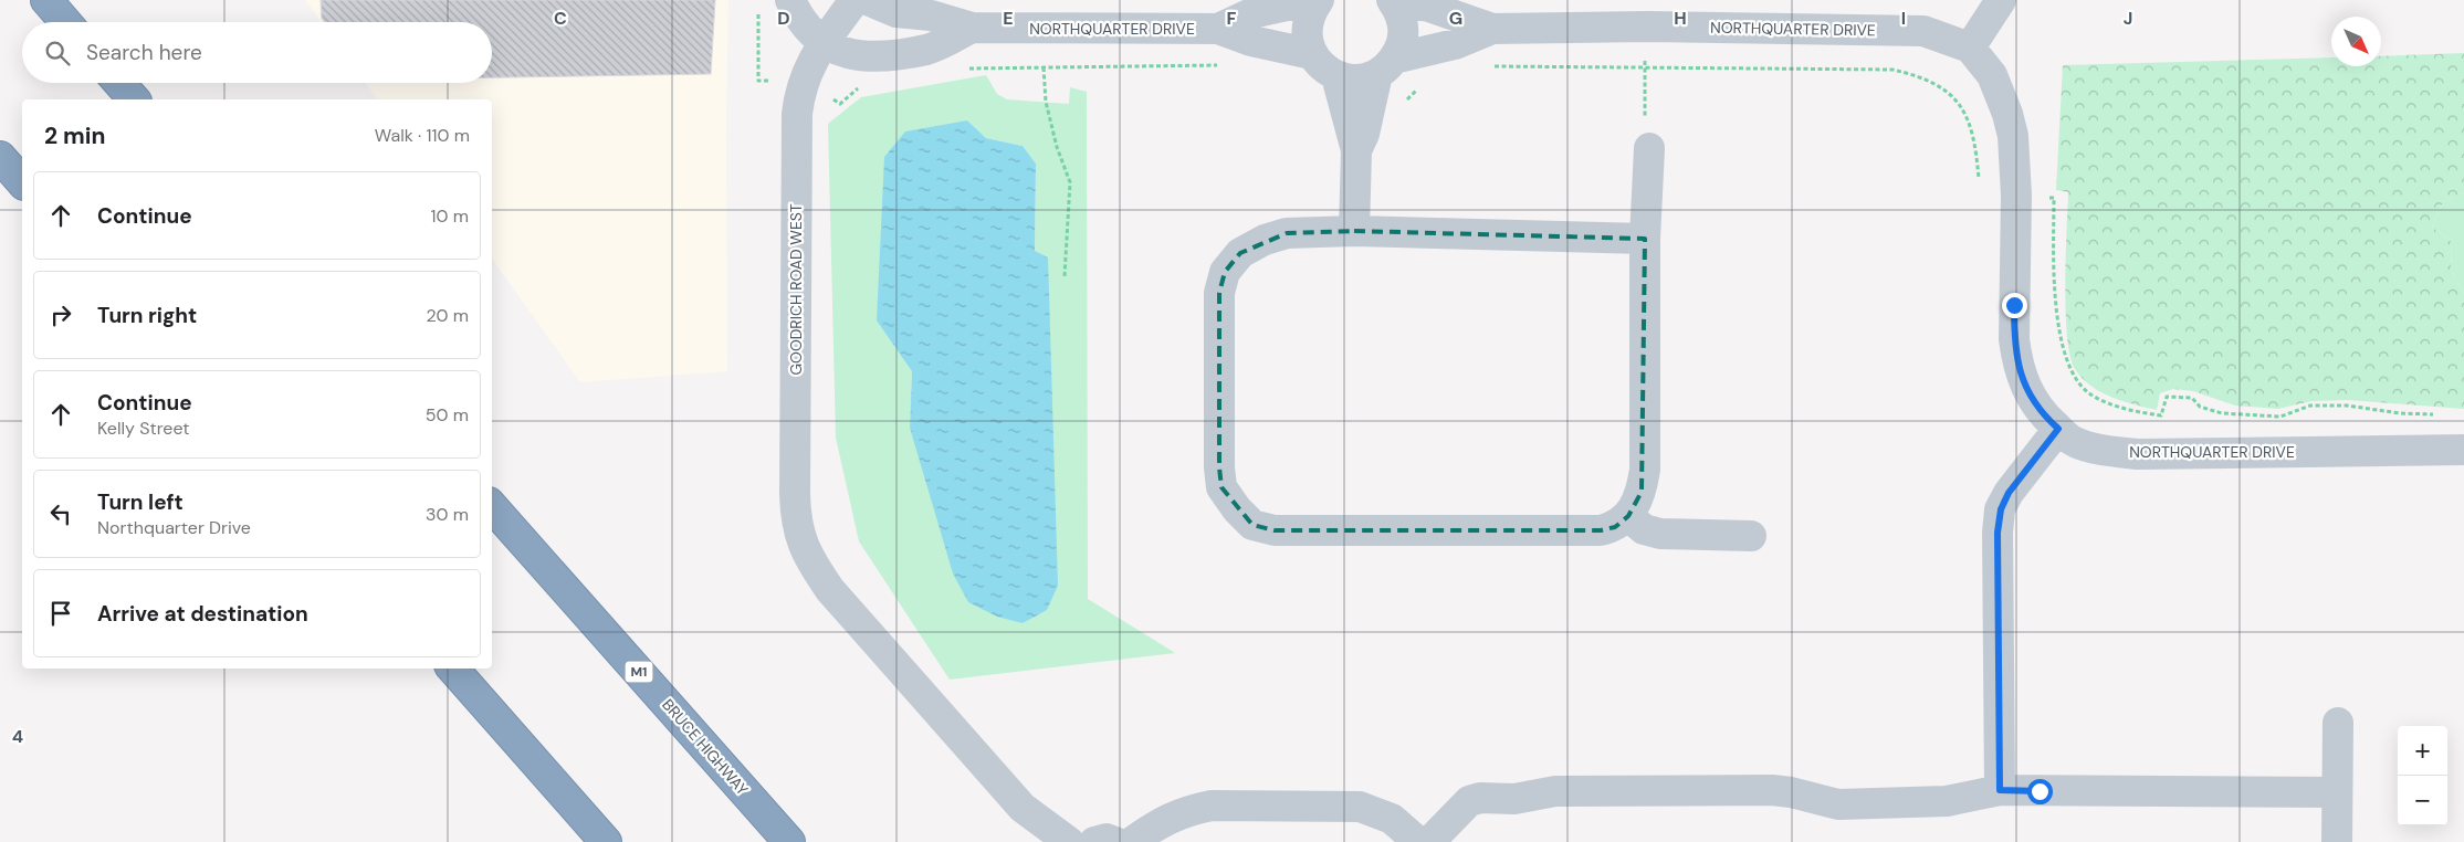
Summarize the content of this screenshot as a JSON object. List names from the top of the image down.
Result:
{
  "streets": {
    "highway": ["M1", "BRUCE HIGHWAY"],
    "street": ["NORTHQUARTER DRIVE", "GOODRICH ROAD WEST"]
  },
  "crossings": [
    ["NORTHQUARTER DRIVE", "GOODRICH ROAD WEST"]
  ],
  "north": "bottom right",
  "page": {
    "search": "Search here",
    "heading": ["2 min", "Walk · 110 m"],
    "list": [
      ["Continue", "10 m"],
      ["Turn right", "20 m"],
      ["Continue", "Kelly Street", "50 m"],
      ["Turn left", "Northquarter Drive", "30 m"],
      "Arrive at destination"
    ],
    "map_buttons": ["+", "−"]
  },
  "grid": {
    "columns": [
      "C",
      "D",
      "E",
      "F",
      "G",
      "H",
      "I",
      "J"
    ],
    "rows": ["4"]
  }
}
